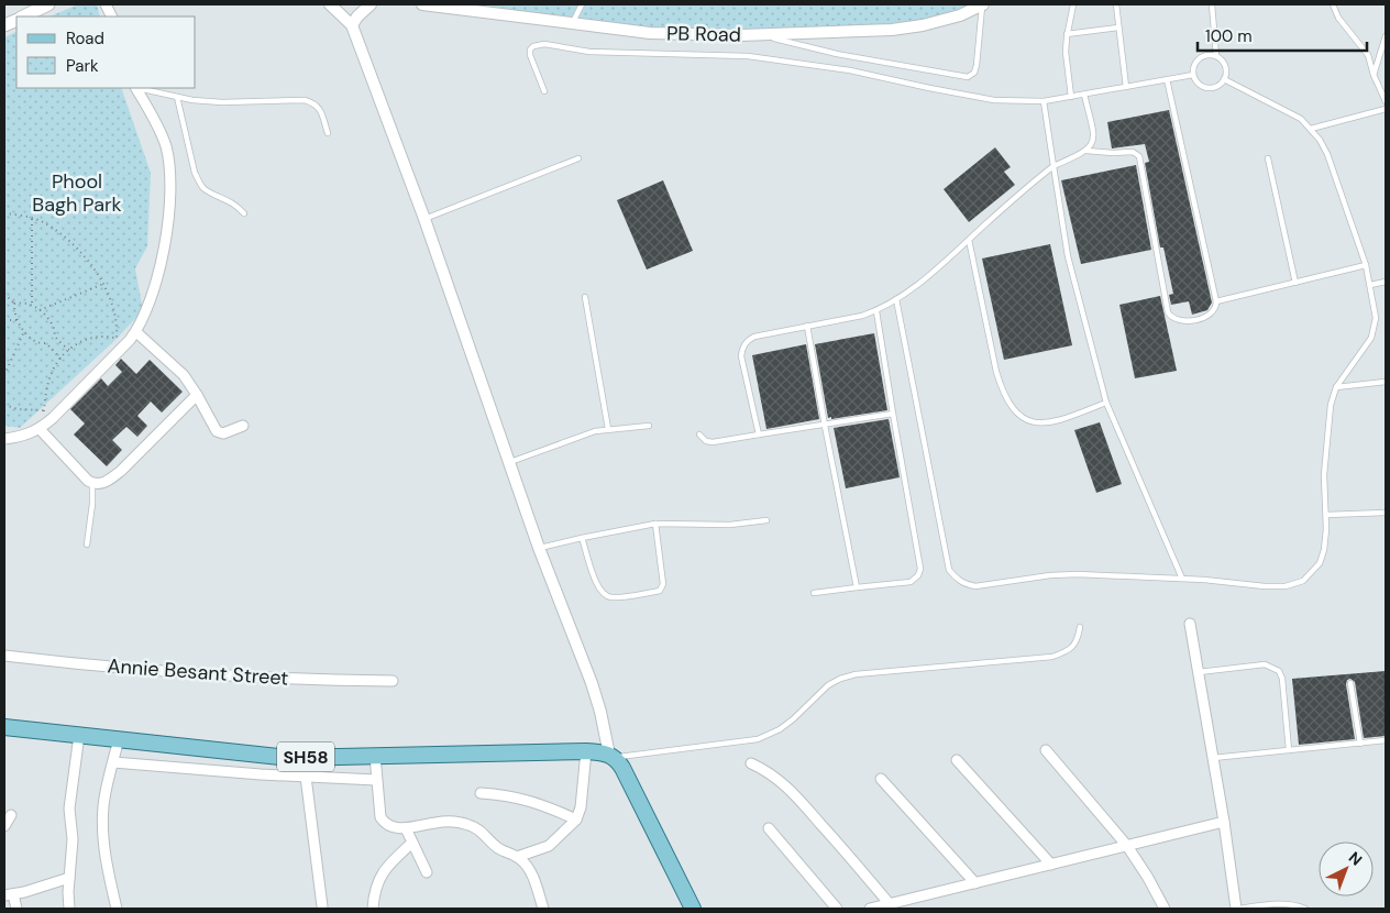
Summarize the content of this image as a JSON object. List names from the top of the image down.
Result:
{
  "streets": {
    "main road": ["SH58"],
    "street": ["PB Road", "Annie Besant Street"]
  },
  "parks": ["Phool Bagh Park"],
  "legend": ["Road", "Park"],
  "scale_bar": "100 m",
  "north": "top right"
}
